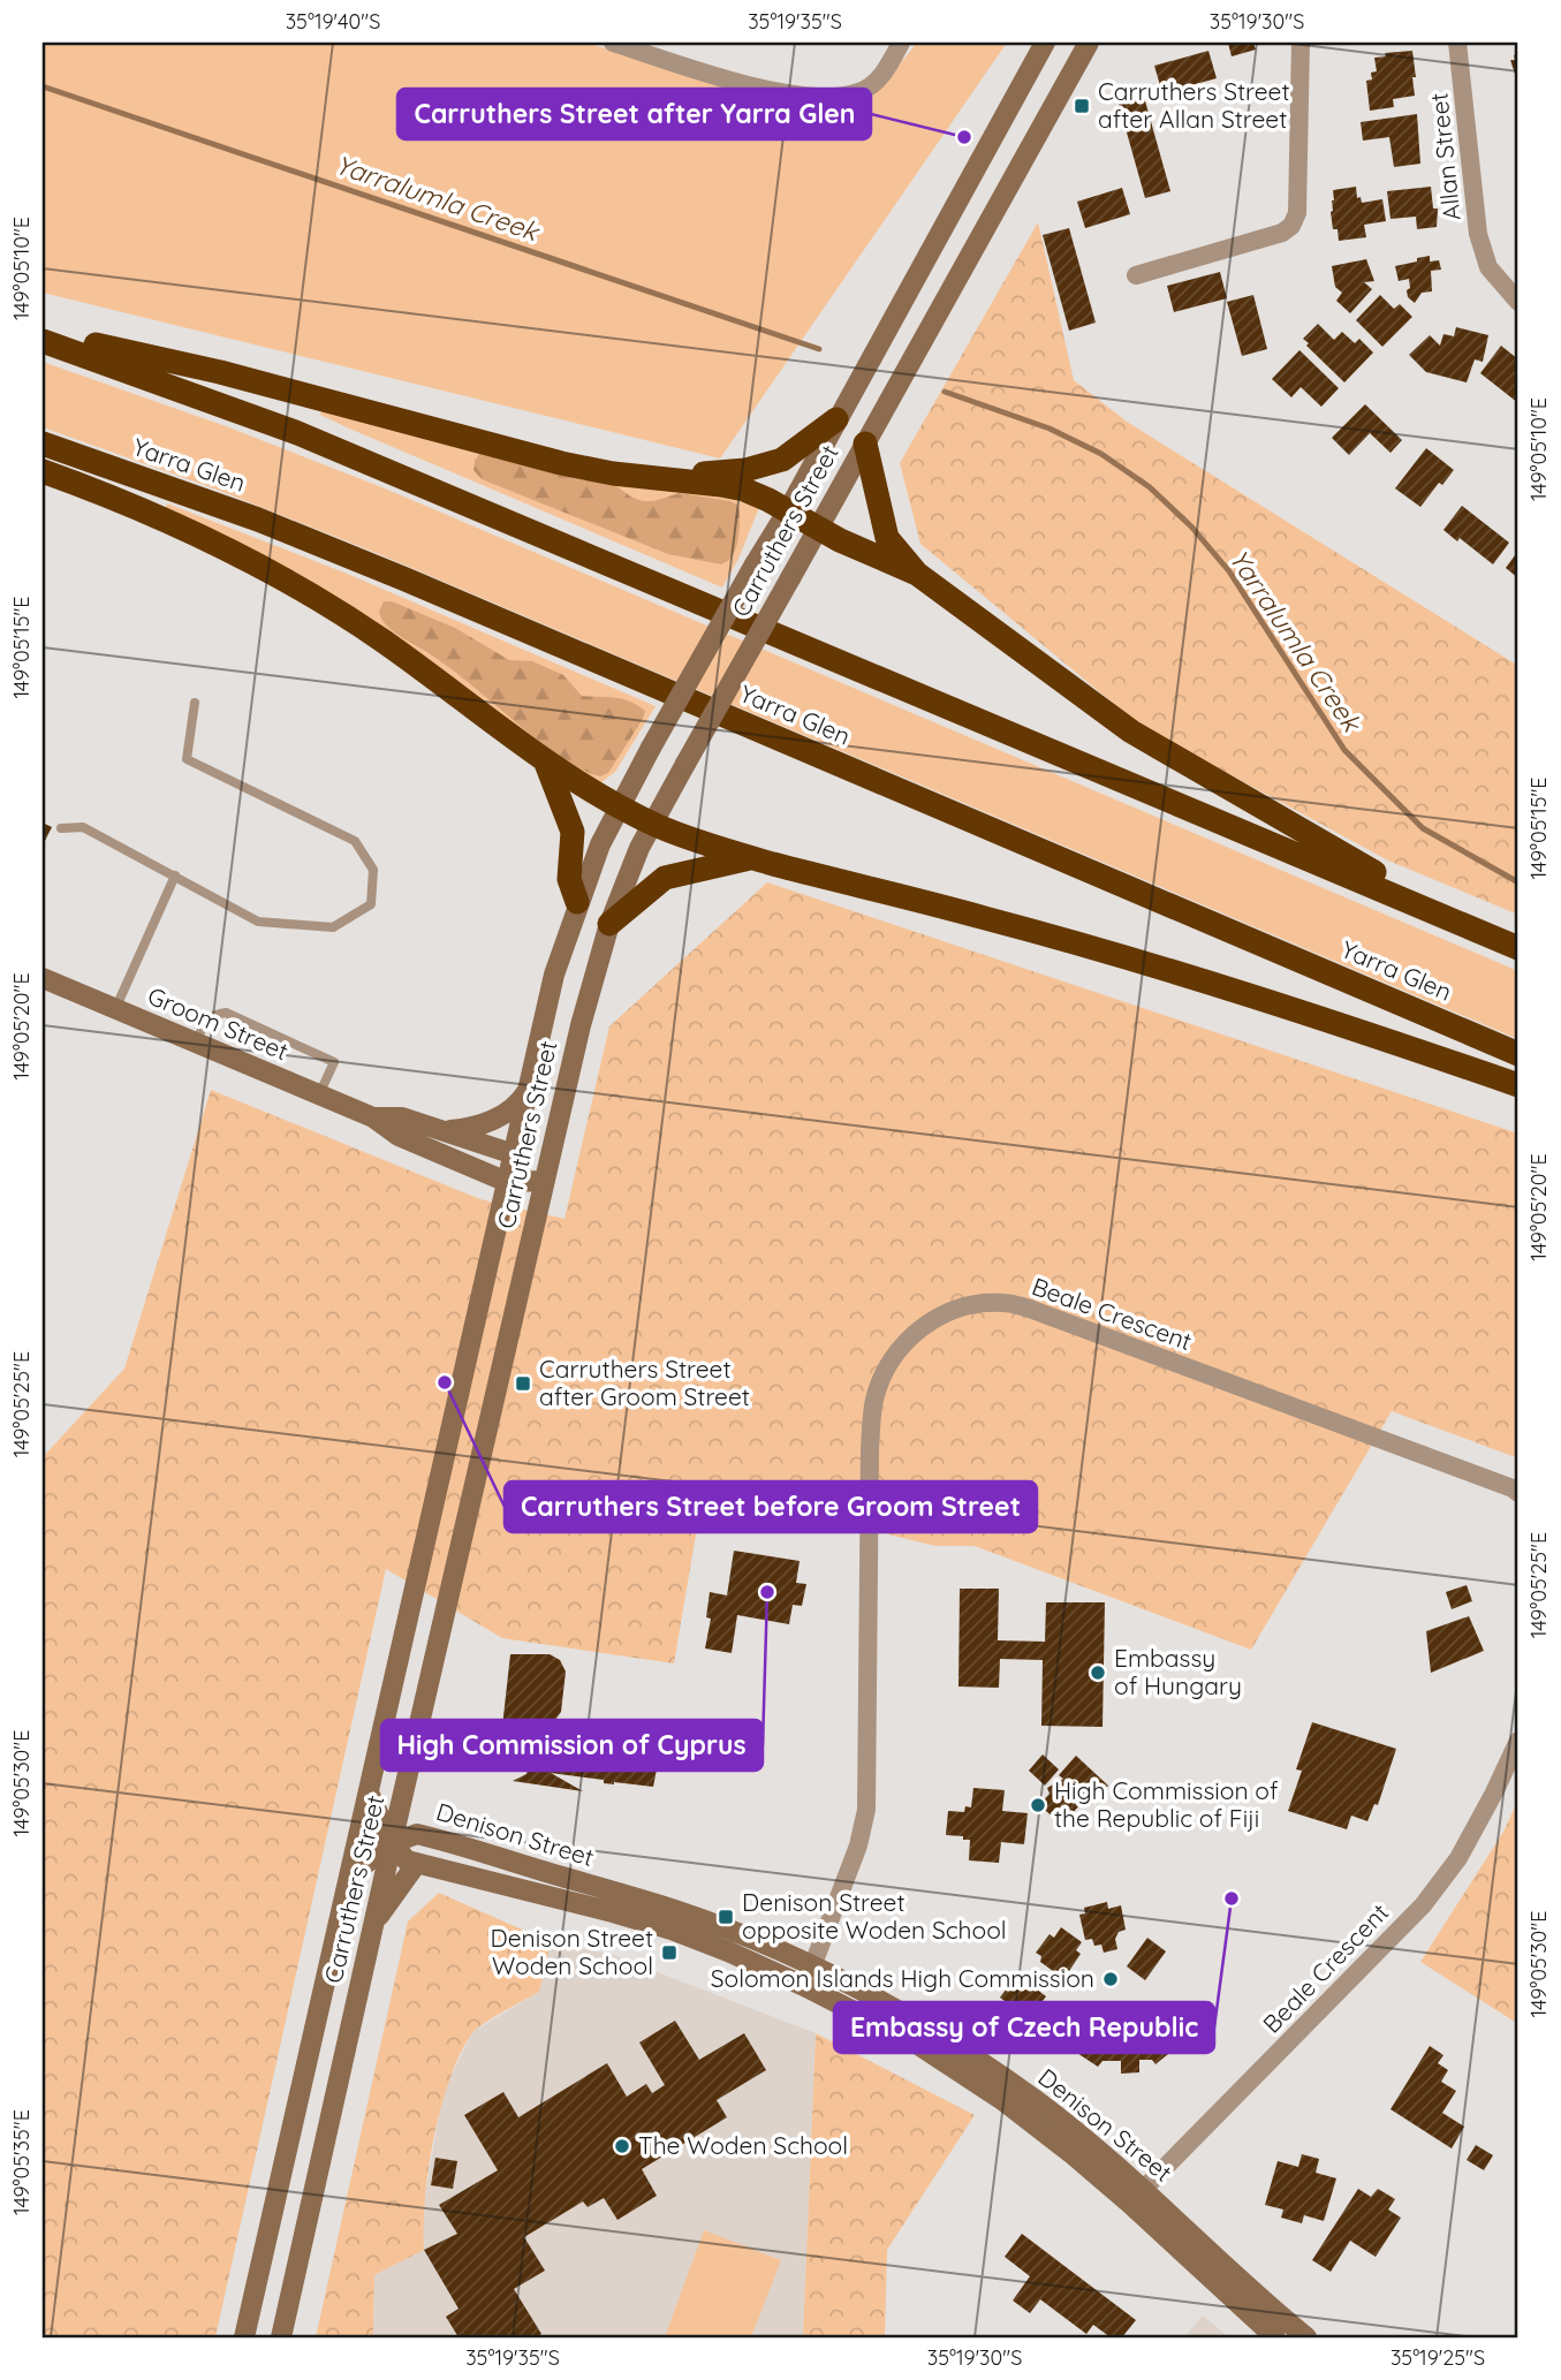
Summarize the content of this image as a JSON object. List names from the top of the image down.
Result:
{
  "streets": {
    "highway": ["Yarra Glen"],
    "main road": ["Carruthers Street", "Groom Street", "Denison Street"],
    "street": ["Allan Street", "Beale Crescent"]
  },
  "crossings": [
    ["Carruthers Street", "Groom Street"],
    ["Carruthers Street", "Denison Street"],
    ["Beale Crescent", "Denison Street"]
  ],
  "water": ["Yarralumla Creek"],
  "places": {
    "transit": [
      "Carruthers Street after Allan Street",
      "Carruthers Street after Groom Street",
      "Denison Street opposite Woden School",
      "Denison Street Woden School"
    ],
    "other": [
      "Carruthers Street after Yarra Glen",
      "Carruthers Street before Groom Street",
      "High Commission of Cyprus",
      "Embassy of Hungary",
      "High Commission of the Republic of Fiji",
      "Embassy of Czech Republic",
      "Solomon Islands High Commission",
      "The Woden School"
    ]
  },
  "coordinates": [
    "35°19'40\"S",
    "35°19'35\"S",
    "35°19'30\"S",
    "149°05'10\"E",
    "149°05'15\"E",
    "149°05'20\"E",
    "149°05'25\"E",
    "149°05'30\"E",
    "149°05'35\"E",
    "35°19'25\"S"
  ]
}
